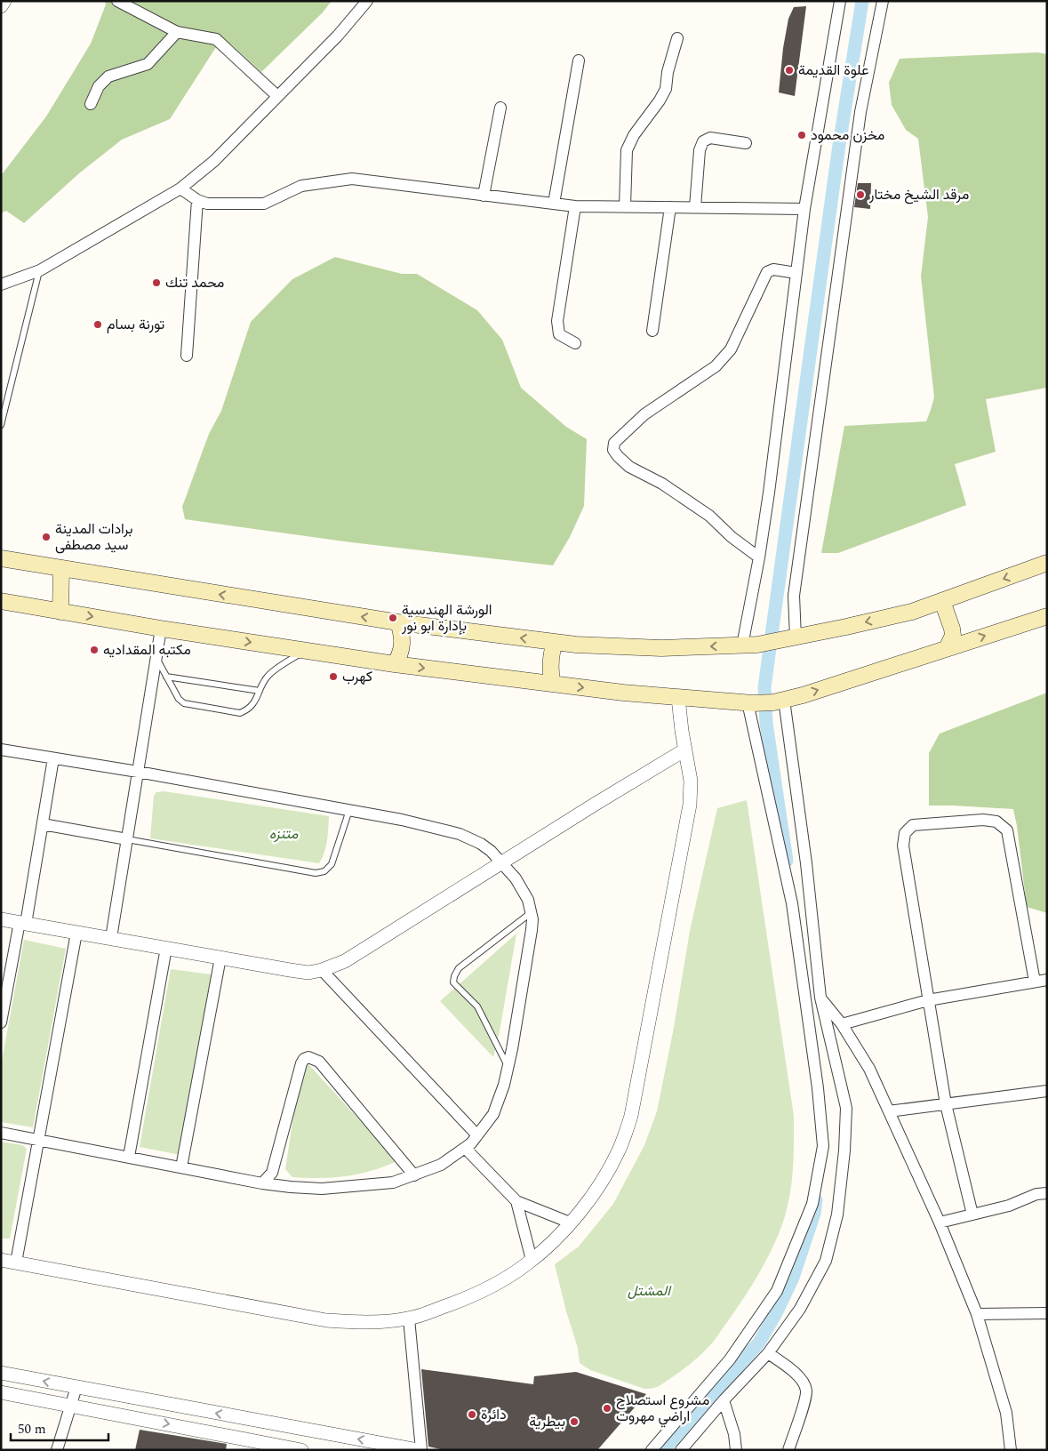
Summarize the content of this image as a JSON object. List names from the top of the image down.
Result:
{
  "parks": ["متنزه", "المشتل"],
  "places": [
    "علوة القديمة",
    "مخزن محمود",
    "مرقد الشيخ مختار",
    "محمد تنك",
    "تورنة بسام",
    "برادات المدينة سيد مصطفى",
    "الورشة الهندسية بإدارة ابو نور",
    "مكتبه المقداديه",
    "كهرب",
    "مشروع استصلاح اراضي مهروت",
    "دائرة",
    "بيطرية"
  ],
  "scale_bar": "50 m"
}
